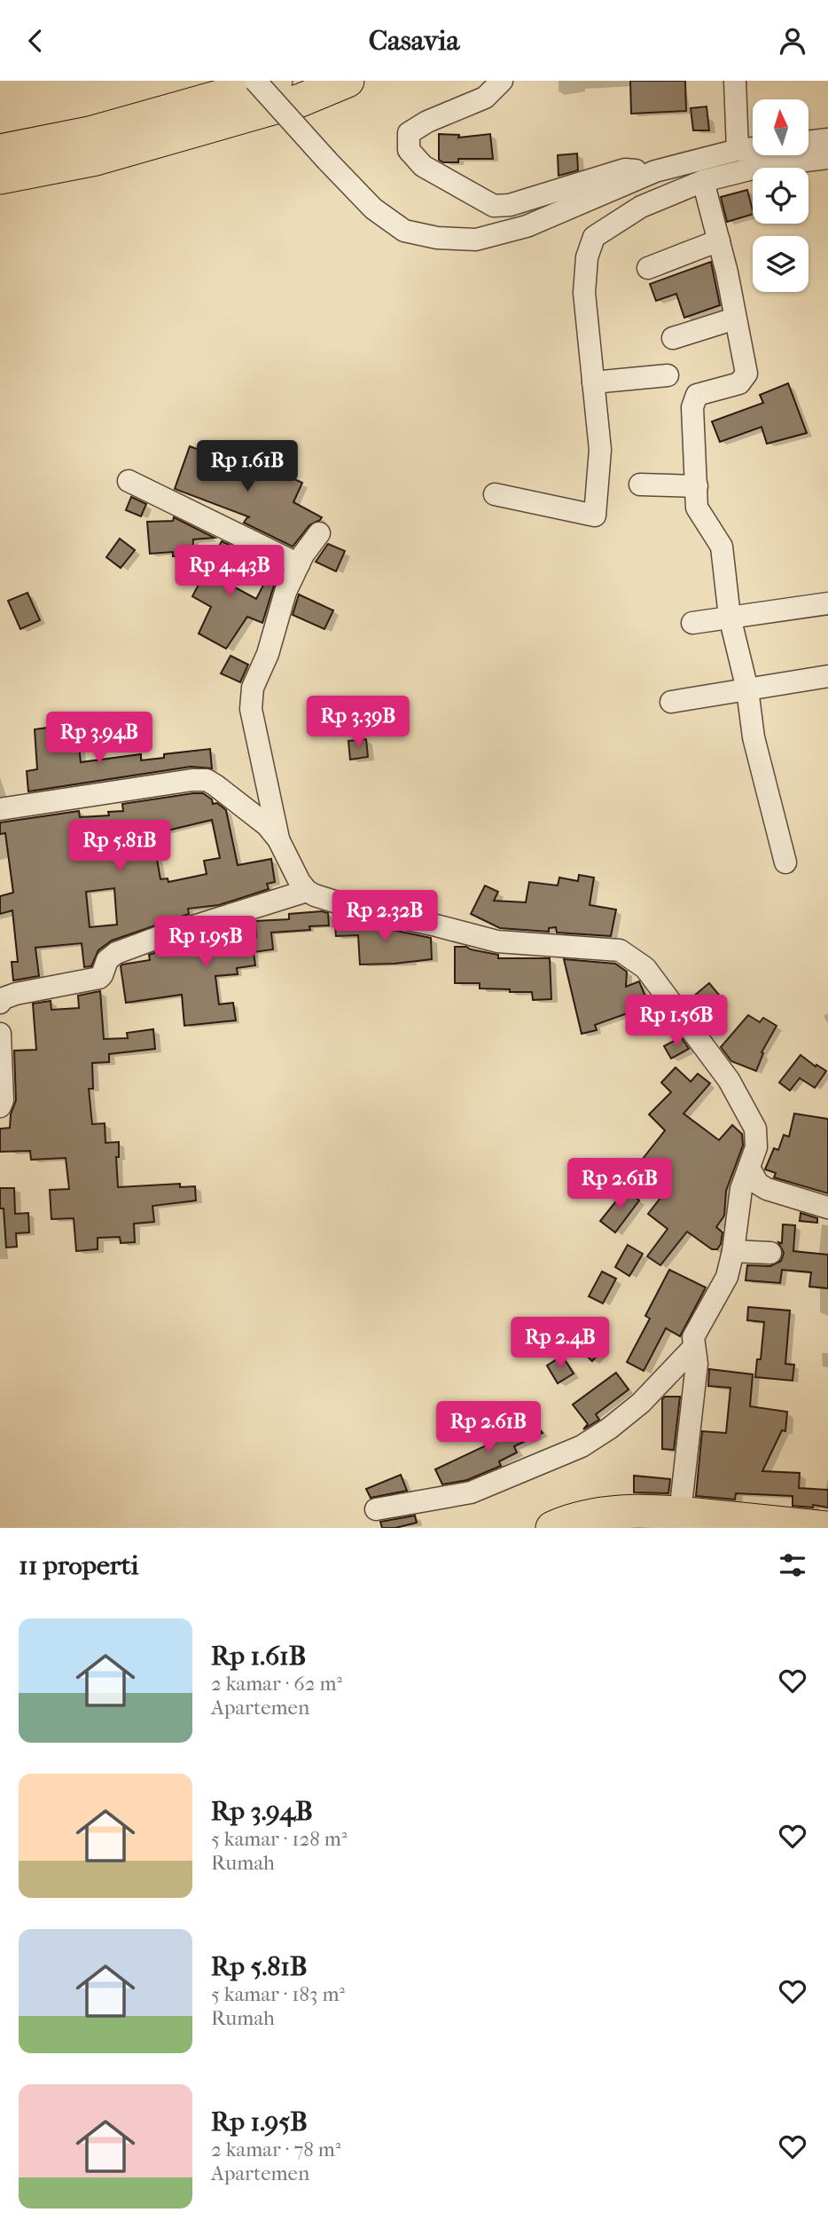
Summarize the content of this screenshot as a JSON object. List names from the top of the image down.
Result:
{
  "north": "top",
  "page": {
    "header": "Casavia",
    "price": [
      "Rp 1.61B",
      "Rp 4.43B",
      "Rp 3.39B",
      "Rp 3.94B",
      "Rp 5.81B",
      "Rp 2.32B",
      "Rp 1.95B",
      "Rp 1.56B",
      "Rp 2.61B",
      "Rp 2.4B",
      "Rp 2.61B"
    ],
    "heading": "11 properti",
    "list": [
      {
        "name": "Rp 1.61B",
        "note": "2 kamar · 62 m² · Apartemen"
      },
      {
        "name": "Rp 3.94B",
        "note": "5 kamar · 128 m² · Rumah"
      },
      {
        "name": "Rp 5.81B",
        "note": "5 kamar · 183 m² · Rumah"
      },
      {
        "name": "Rp 1.95B",
        "note": "2 kamar · 78 m² · Apartemen"
      }
    ]
  }
}
